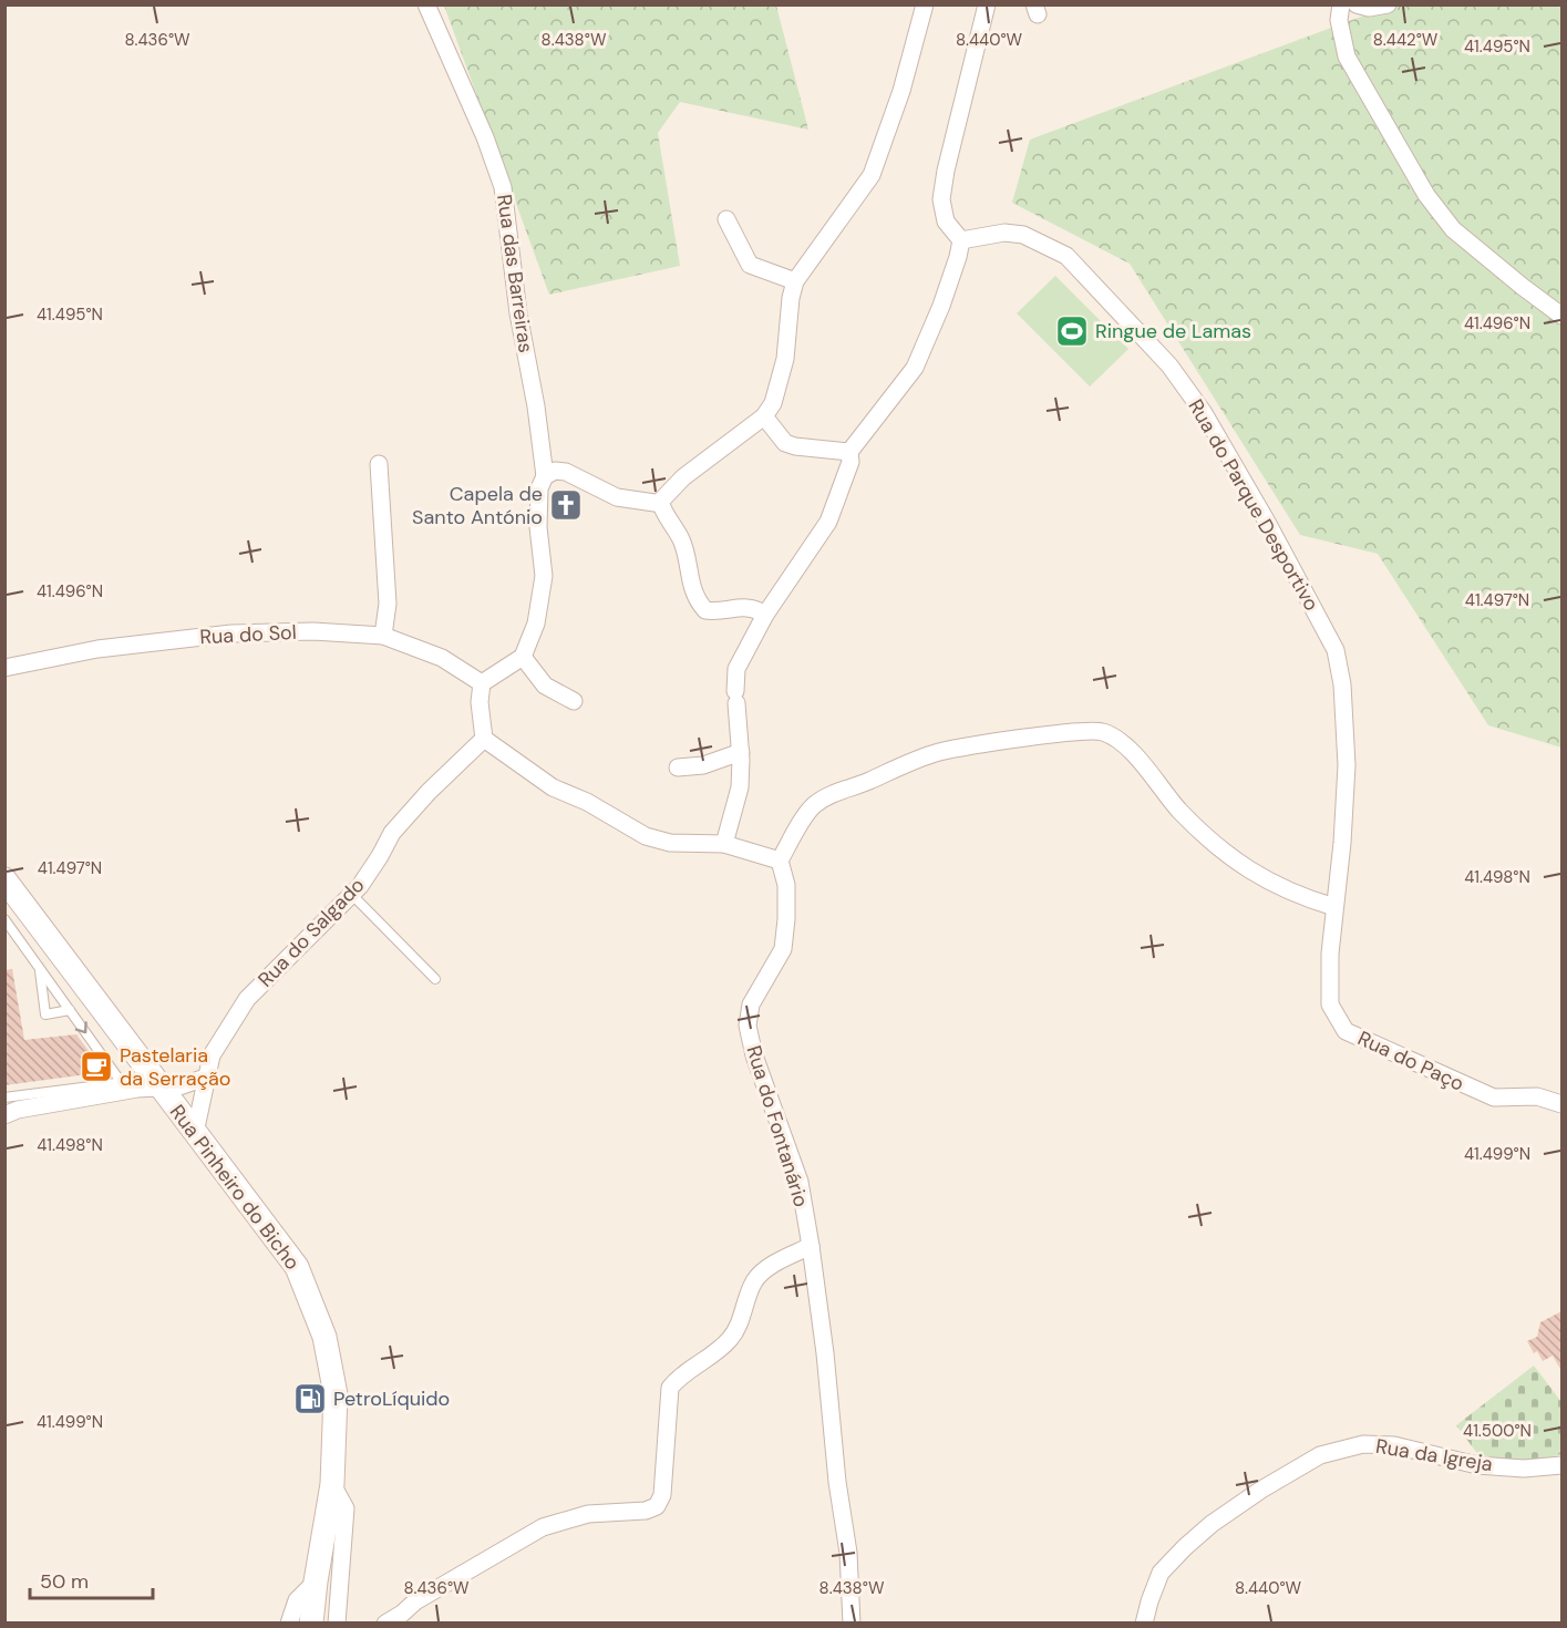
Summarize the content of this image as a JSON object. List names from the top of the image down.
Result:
{
  "streets": {
    "main road": ["Rua Pinheiro do Bicho"],
    "street": [
      "Rua das Barreiras",
      "Rua do Parque Desportivo",
      "Rua do Sol",
      "Rua do Salgado",
      "Rua do Paço",
      "Rua do Fontanário",
      "Rua da Igreja"
    ]
  },
  "crossings": [
    ["Rua do Parque Desportivo", "Rua do Paço"],
    ["Rua do Salgado", "Rua Pinheiro do Bicho"]
  ],
  "places": {
    "sports": ["Ringue de Lamas"],
    "church": ["Capela de Santo António"],
    "cafe": ["Pastelaria da Serração"],
    "fuel station": ["PetroLíquido"]
  },
  "scale_bar": "50 m",
  "coordinates": [
    "8.436°W",
    "8.438°W",
    "8.440°W",
    "8.442°W",
    "41.495°N",
    "41.496°N",
    "41.497°N",
    "41.498°N",
    "41.499°N",
    "41.500°N"
  ]
}
